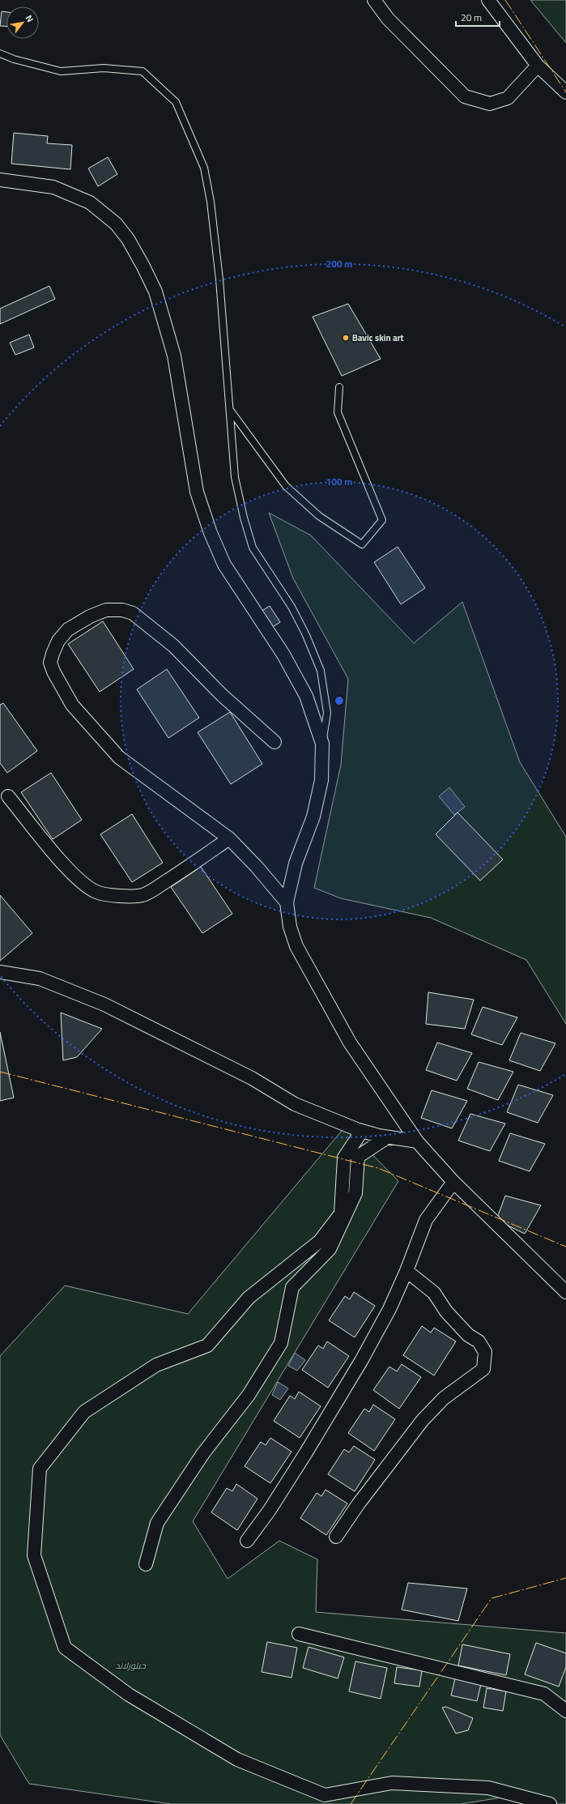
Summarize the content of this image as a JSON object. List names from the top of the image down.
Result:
{
  "parks": ["حبتورلاند"],
  "places": ["Bavic skin art"],
  "scale_bar": "20 m",
  "north": "top right",
  "rings": ["200 m", "100 m"]
}
